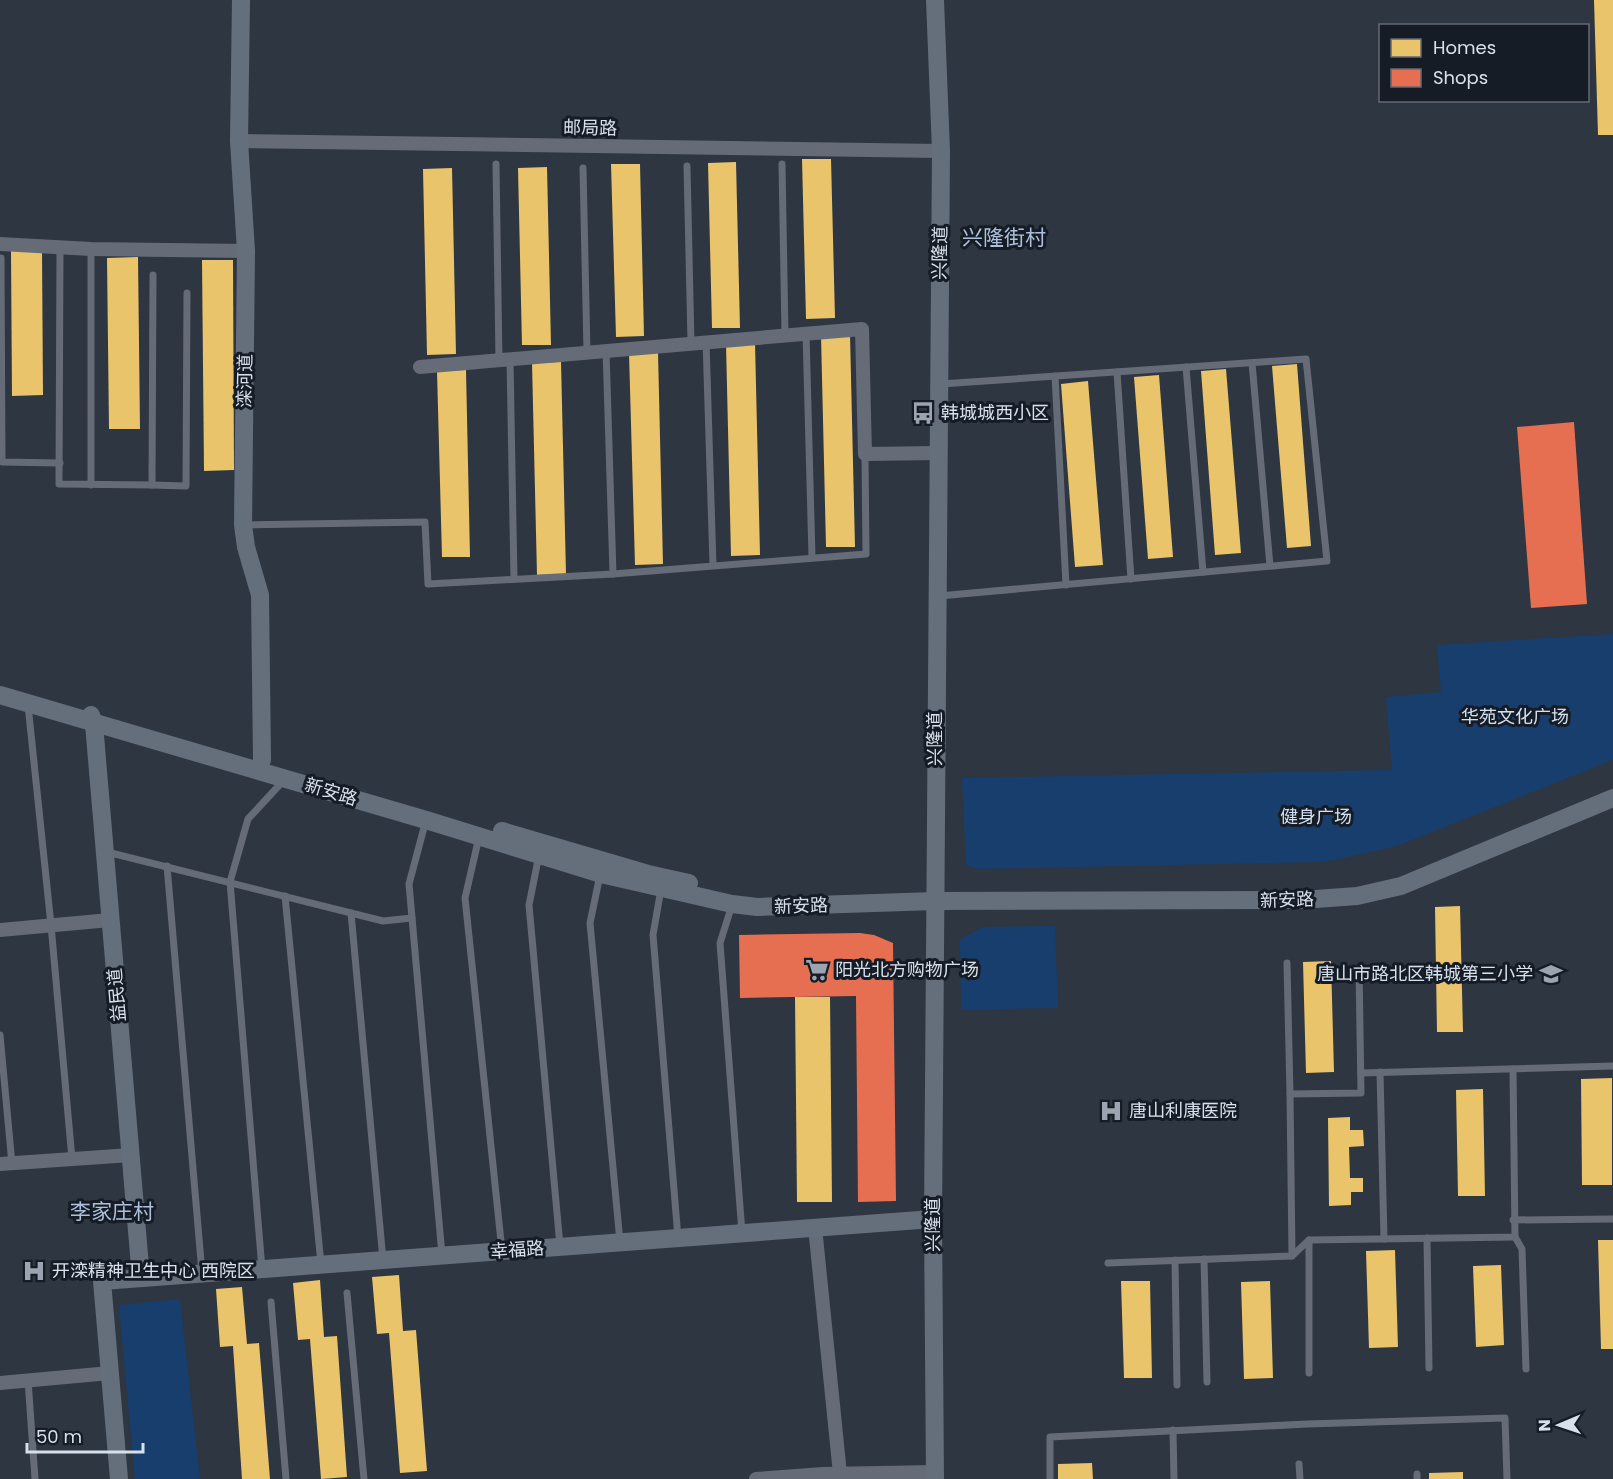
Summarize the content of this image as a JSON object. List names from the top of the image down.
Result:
{
  "streets": {
    "main road": [
      "兴隆道",
      "滦河道",
      "新安路",
      "益民道",
      "幸福路"
    ],
    "street": ["邮局路"]
  },
  "crossings": [
    ["邮局路", "兴隆道"],
    ["邮局路", "滦河道"],
    ["兴隆道", "新安路"],
    ["兴隆道", "幸福路"],
    ["滦河道", "新安路"],
    ["新安路", "益民道"],
    ["益民道", "幸福路"]
  ],
  "districts": ["兴隆街村", "李家庄村"],
  "parks": ["华苑文化广场", "健身广场"],
  "places": {
    "bus stop": ["韩城城西小区"],
    "supermarket": ["阳光北方购物广场"],
    "school or university": ["唐山市路北区韩城第三小学"],
    "hospital": ["唐山利康医院", "开滦精神卫生中心 西院区"]
  },
  "legend": ["Homes", "Shops"],
  "scale_bar": "50 m",
  "north": "left"
}
